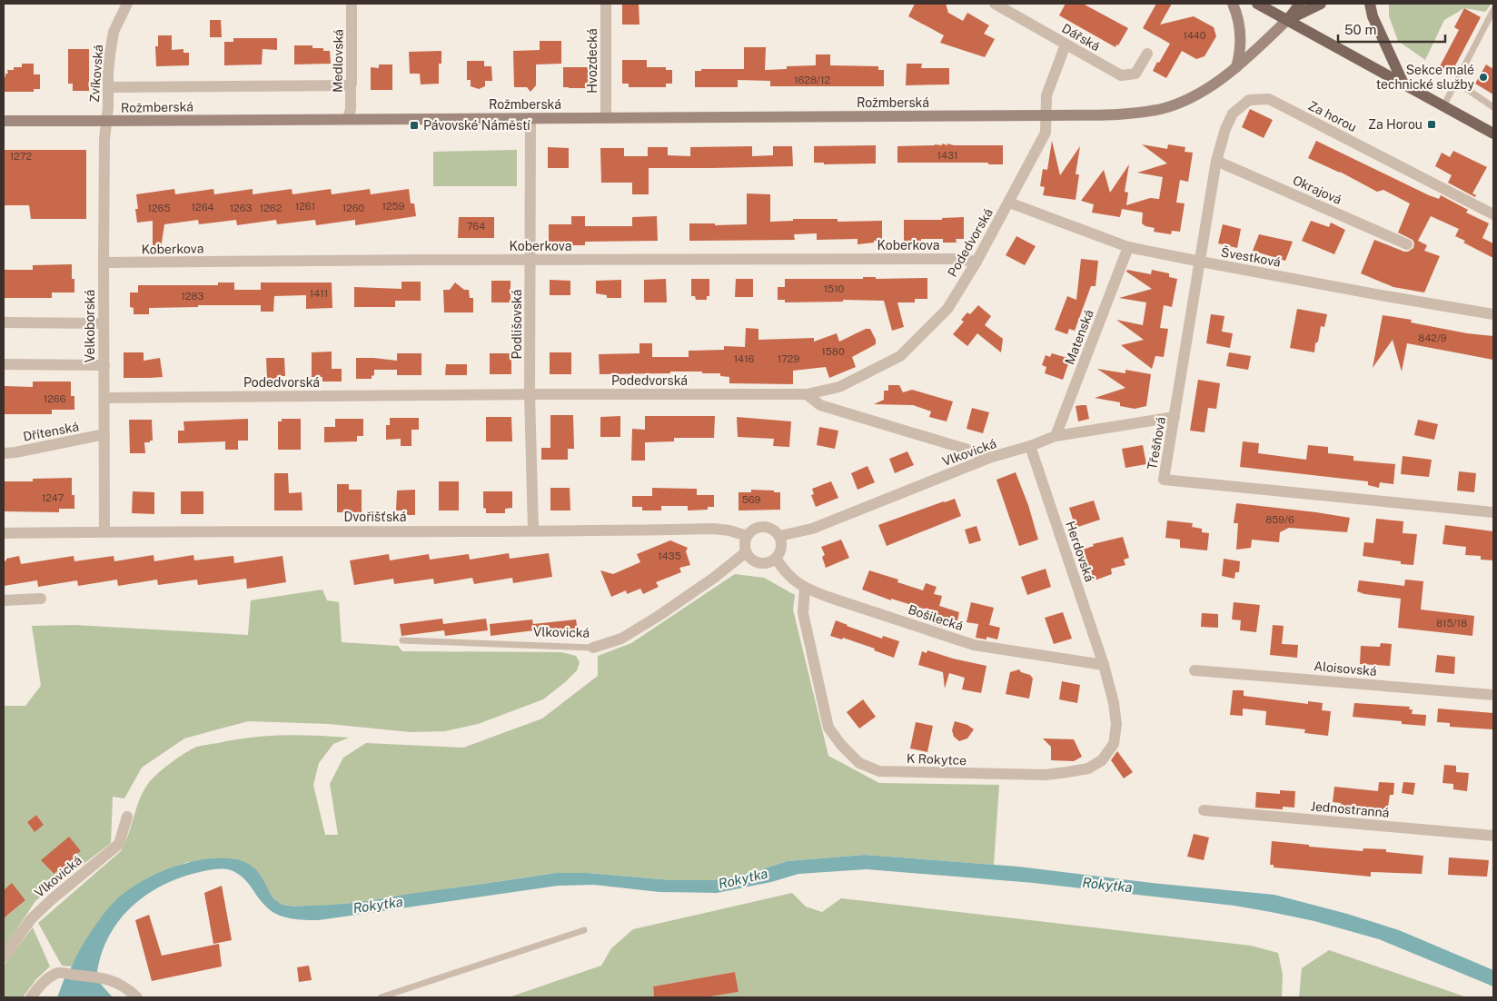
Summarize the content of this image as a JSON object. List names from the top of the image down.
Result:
{
  "streets": {
    "street": [
      "Dářská",
      "Medlovská",
      "Hvozdecká",
      "Zvíkovská",
      "Rožmberská",
      "Za horou",
      "Okrajová",
      "Podedvorská",
      "Koberkova",
      "Švestková",
      "Podlišovská",
      "Velkoborská",
      "Matenská",
      "Dřítenská",
      "Třešňová",
      "Vlkovická",
      "Dvořišťská",
      "Herdovská",
      "Bošilecká",
      "Aloisovská",
      "K Rokytce",
      "Jednostranná"
    ]
  },
  "crossings": [
    ["Medlovská", "Rožmberská"],
    ["Hvozdecká", "Rožmberská"],
    ["Zvíkovská", "Rožmberská"],
    ["Zvíkovská", "Velkoborská"],
    ["Rožmberská", "Podedvorská"],
    ["Rožmberská", "Podlišovská"],
    ["Rožmberská", "Velkoborská"],
    ["Za horou", "Třešňová"],
    ["Okrajová", "Třešňová"],
    ["Podedvorská", "Koberkova"],
    ["Podedvorská", "Švestková"],
    ["Podedvorská", "Podlišovská"],
    ["Podedvorská", "Velkoborská"],
    ["Koberkova", "Podlišovská"],
    ["Koberkova", "Velkoborská"],
    ["Švestková", "Matenská"],
    ["Švestková", "Třešňová"],
    ["Podlišovská", "Dvořišťská"],
    ["Velkoborská", "Dřítenská"],
    ["Velkoborská", "Dvořišťská"],
    ["Matenská", "Vlkovická"],
    ["Třešňová", "Vlkovická"],
    ["Vlkovická", "Dvořišťská"],
    ["Vlkovická", "Herdovská"],
    ["Vlkovická", "Bošilecká"],
    ["Dvořišťská", "Bošilecká"],
    ["Herdovská", "Bošilecká"],
    ["Herdovská", "K Rokytce"],
    ["Bošilecká", "K Rokytce"]
  ],
  "water": ["Rokytka"],
  "places": {
    "other": ["Sekce malé technické služby"],
    "transit": ["Za Horou", "Pávovské Náměstí"]
  },
  "house_numbers": [
    "1440",
    "1628/12",
    "1431",
    "1272",
    "1261",
    "1259",
    "1264",
    "1265",
    "1263",
    "1262",
    "1260",
    "764",
    "1510",
    "1411",
    "1283",
    "842/9",
    "1580",
    "1416",
    "1729",
    "1266",
    "1247",
    "569",
    "859/6",
    "1435",
    "815/18"
  ],
  "scale_bar": "50 m"
}
